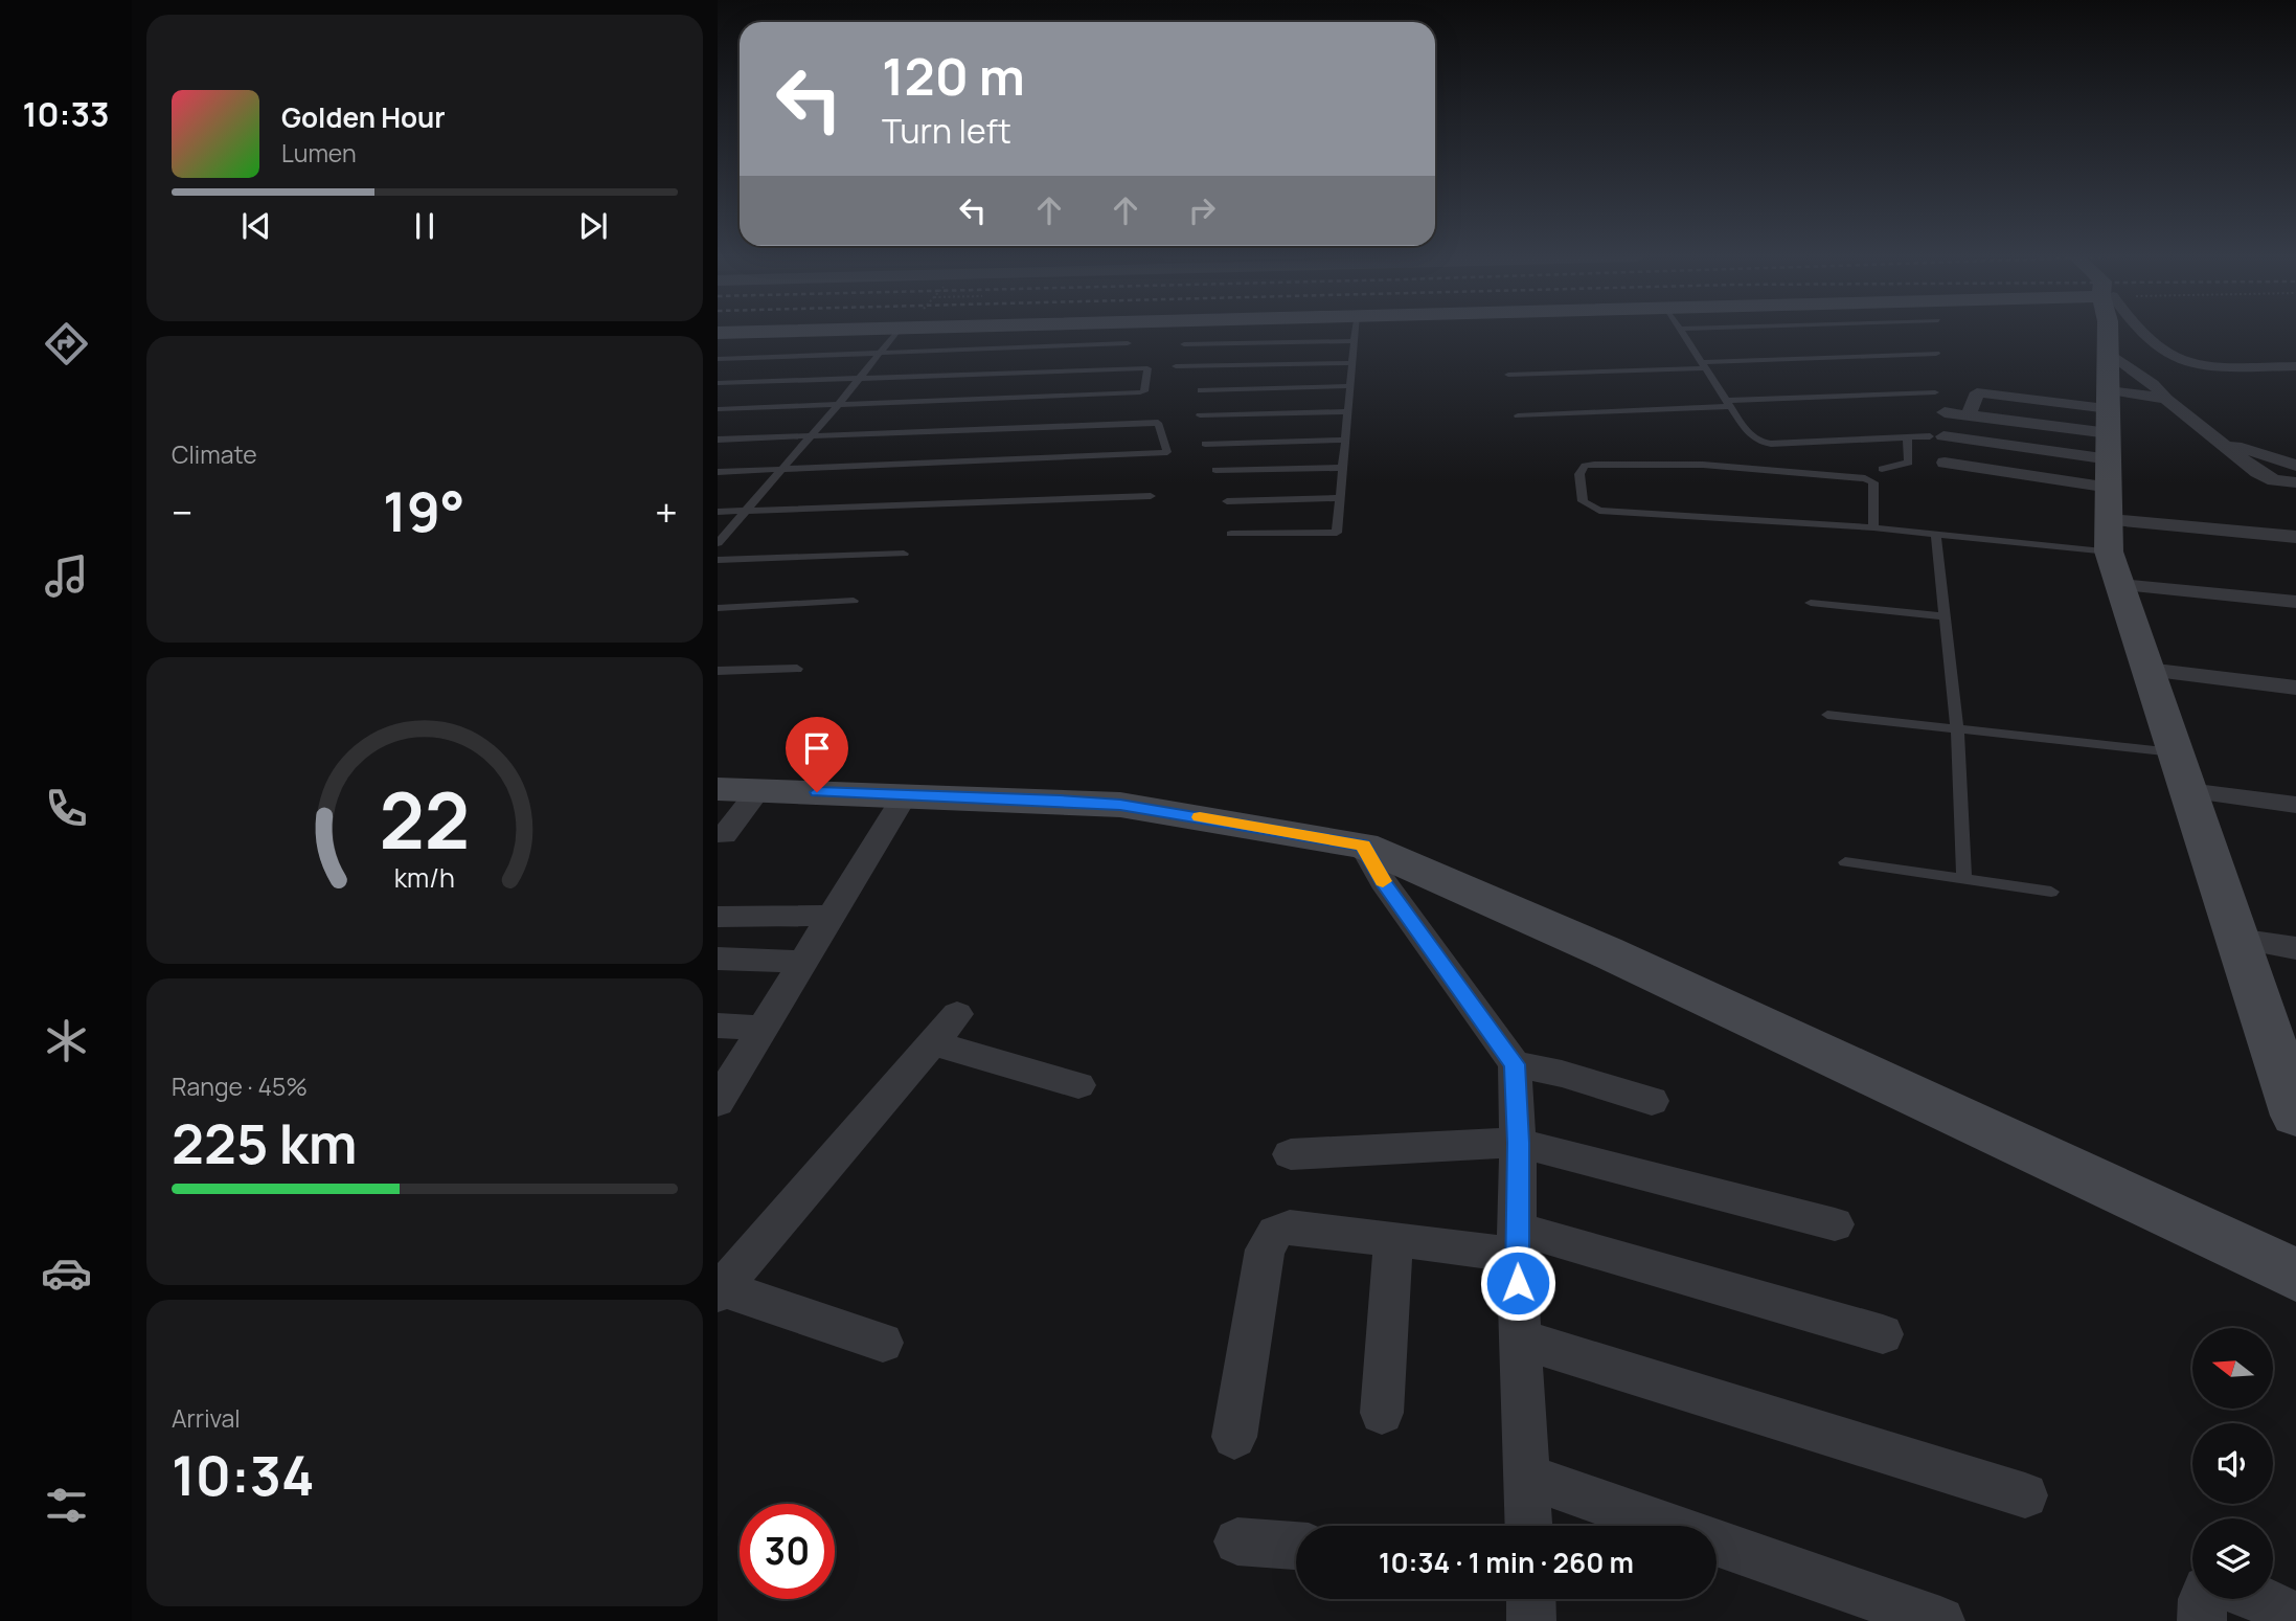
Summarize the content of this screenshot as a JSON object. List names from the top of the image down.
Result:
{
  "north": "left",
  "page": {
    "tabs": "10:33",
    "turn": ["120 m", "Turn left"],
    "song": ["Golden Hour", "Lumen"],
    "tile": [
      "Climate",
      ["Range · 45%", "225 km"],
      ["Arrival", "10:34"]
    ],
    "heat": ["−", "19°", "+"],
    "limit": "30",
    "trip": "10:34 · 1 min · 260 m",
    "gauge": ["22", "km/h"]
  }
}
